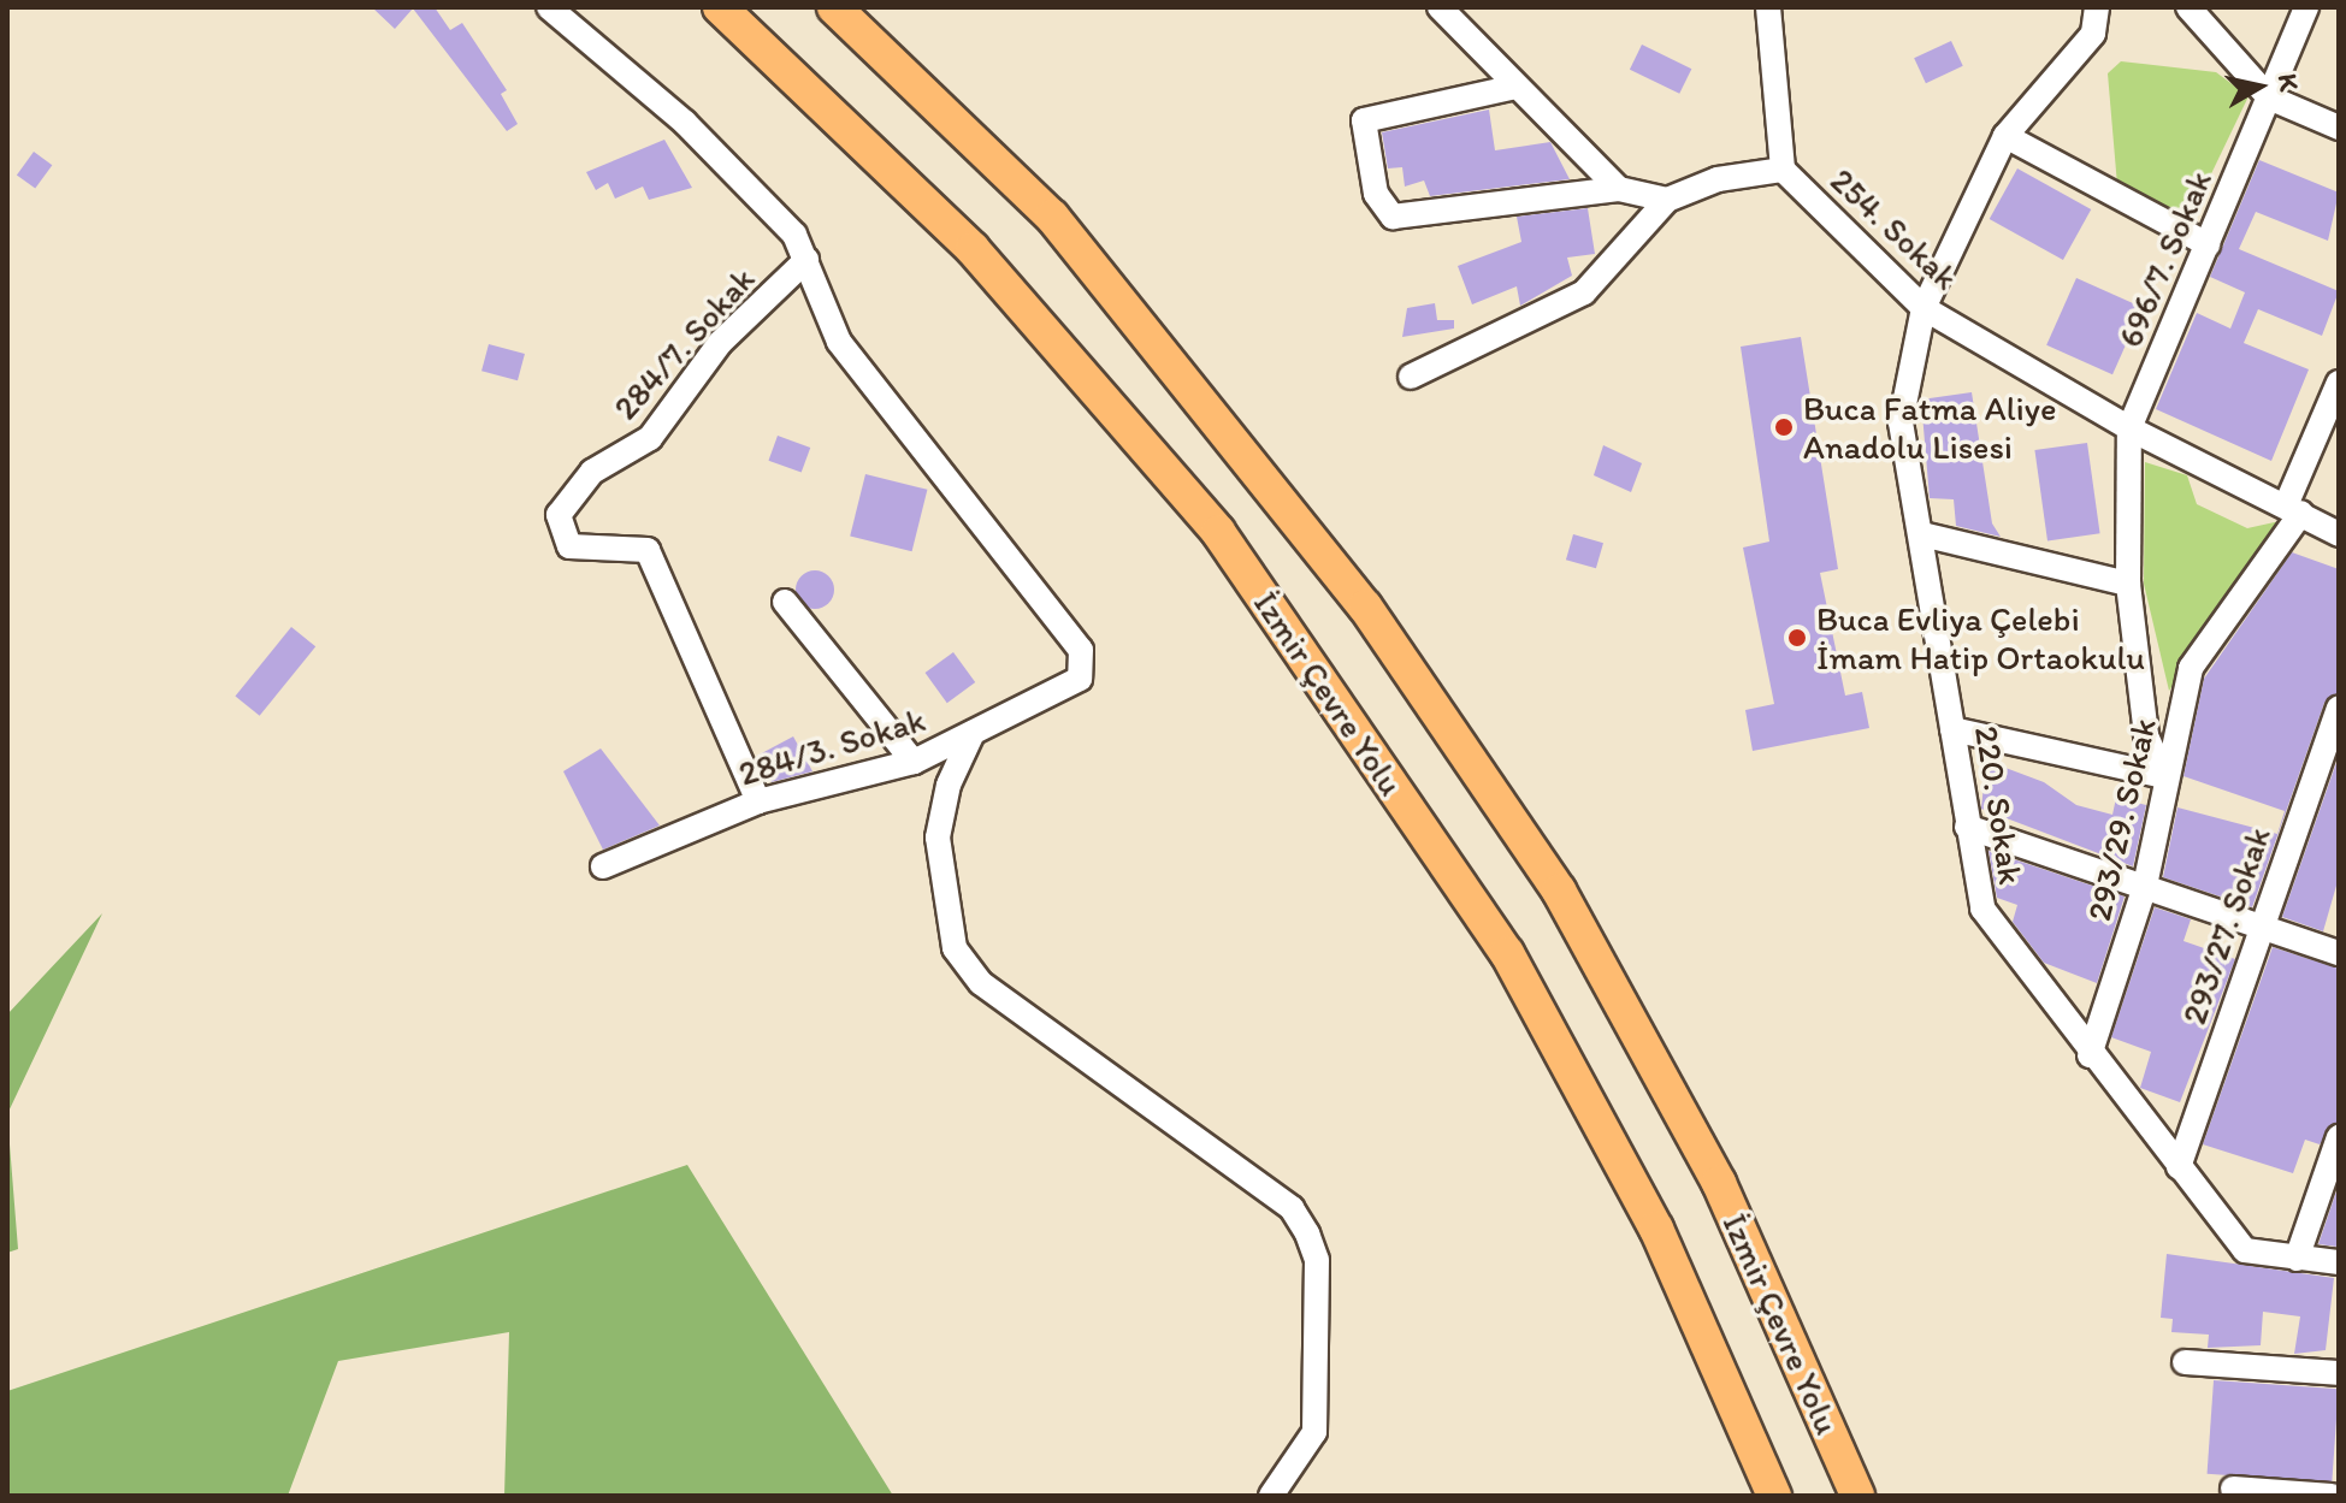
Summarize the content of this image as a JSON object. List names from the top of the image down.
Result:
{
  "streets": {
    "highway": ["İzmir Çevre Yolu"],
    "street": [
      "254. Sokak",
      "696/7. Sokak",
      "284/7. Sokak",
      "284/3. Sokak",
      "220. Sokak",
      "293/29. Sokak",
      "293/27. Sokak"
    ]
  },
  "crossings": [
    ["254. Sokak", "696/7. Sokak"],
    ["254. Sokak", "220. Sokak"],
    ["254. Sokak", "293/29. Sokak"],
    ["284/7. Sokak", "284/3. Sokak"],
    ["220. Sokak", "293/29. Sokak"],
    ["220. Sokak", "293/27. Sokak"]
  ],
  "places": ["Buca Fatma Aliye Anadolu Lisesi", "Buca Evliya Çelebi İmam Hatip Ortaokulu"],
  "north": "right"
}
